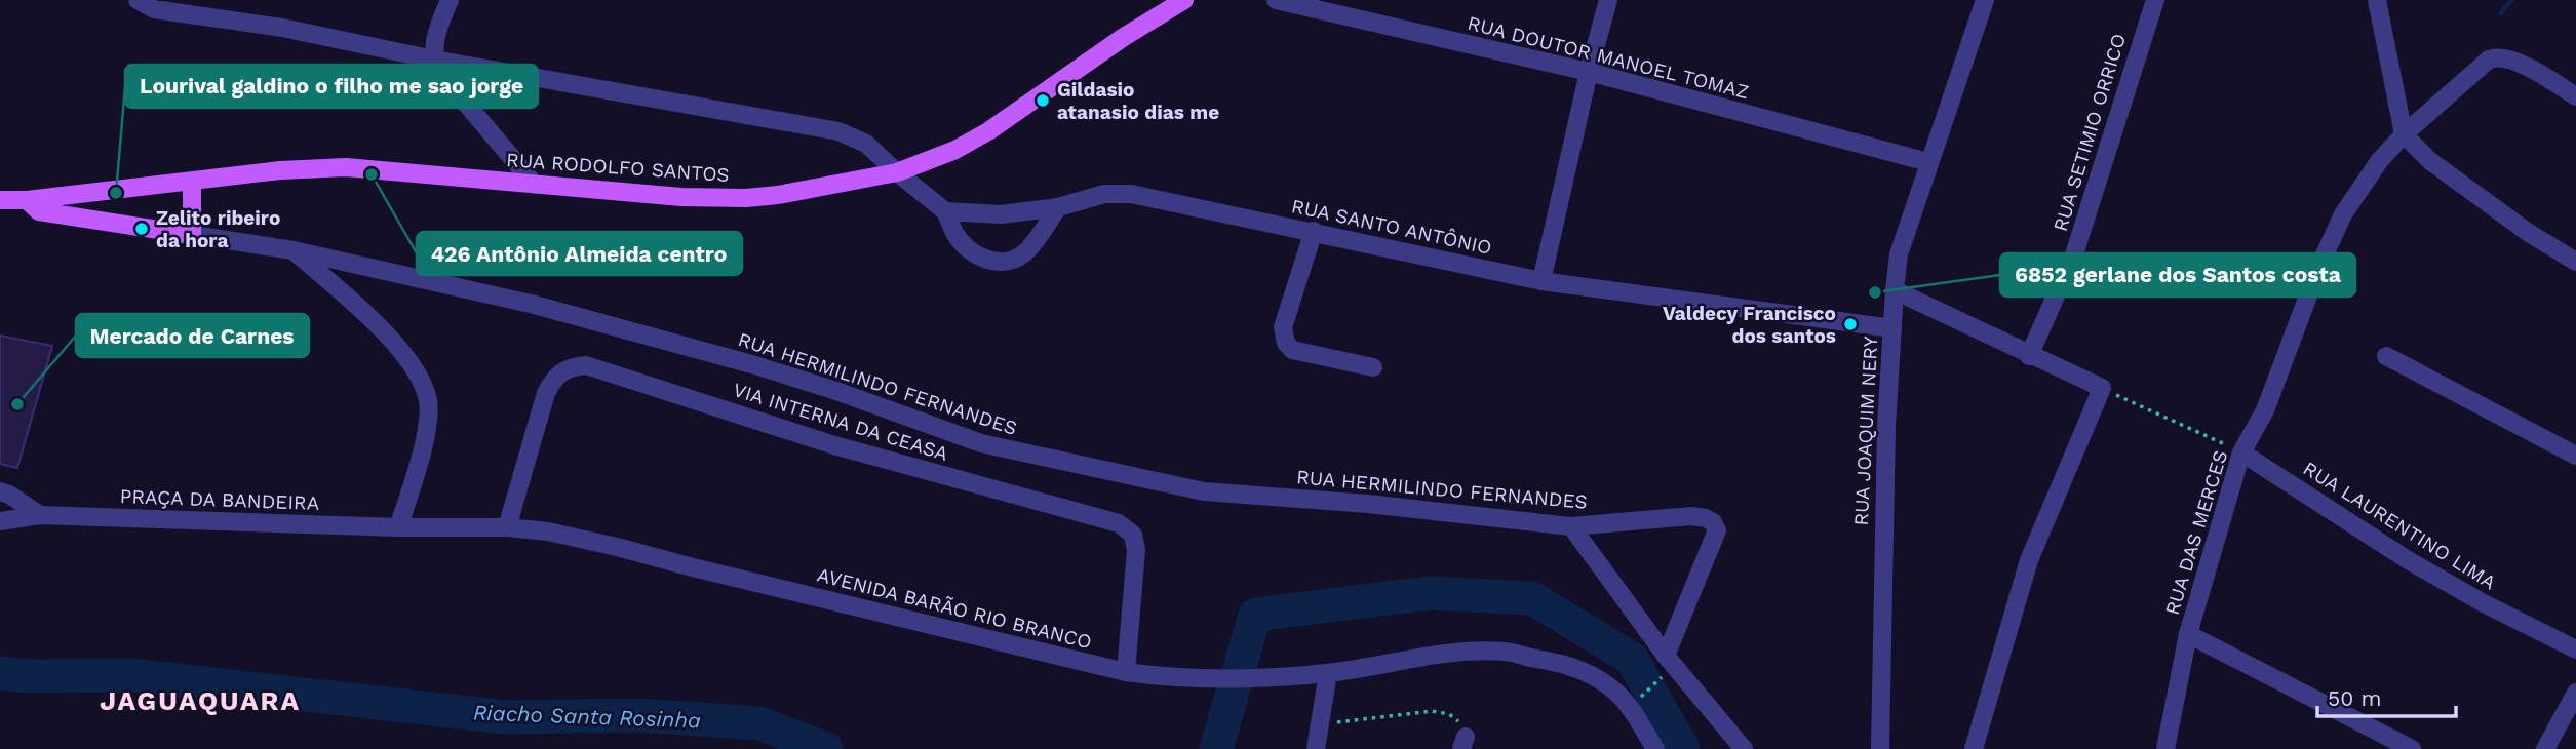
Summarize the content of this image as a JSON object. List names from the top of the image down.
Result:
{
  "streets": {
    "main road": ["RUA RODOLFO SANTOS", "RUA HERMILINDO FERNANDES"],
    "street": [
      "RUA DOUTOR MANOEL TOMAZ",
      "RUA SETIMIO ORRICO",
      "RUA SANTO ANTÔNIO",
      "VIA INTERNA DA CEASA",
      "RUA JOAQUIM NERY",
      "PRAÇA DA BANDEIRA",
      "RUA LAURENTINO LIMA",
      "RUA DAS MERCES",
      "AVENIDA BARÃO RIO BRANCO"
    ]
  },
  "crossings": [
    ["RUA DOUTOR MANOEL TOMAZ", "RUA JOAQUIM NERY"],
    ["RUA RODOLFO SANTOS", "RUA HERMILINDO FERNANDES"],
    ["RUA SANTO ANTÔNIO", "RUA JOAQUIM NERY"],
    ["VIA INTERNA DA CEASA", "AVENIDA BARÃO RIO BRANCO"],
    ["PRAÇA DA BANDEIRA", "AVENIDA BARÃO RIO BRANCO"],
    ["RUA LAURENTINO LIMA", "RUA DAS MERCES"]
  ],
  "districts": ["JAGUAQUARA"],
  "water": ["Riacho Santa Rosinha"],
  "places": [
    "Gildasio atanasio dias me",
    "426 Antônio Almeida centro",
    "Lourival galdino o filho me sao jorge",
    "Zelito ribeiro da hora",
    "6852 gerlane dos Santos costa",
    "Valdecy Francisco dos santos",
    "Mercado de Carnes"
  ],
  "scale_bar": "50 m"
}
